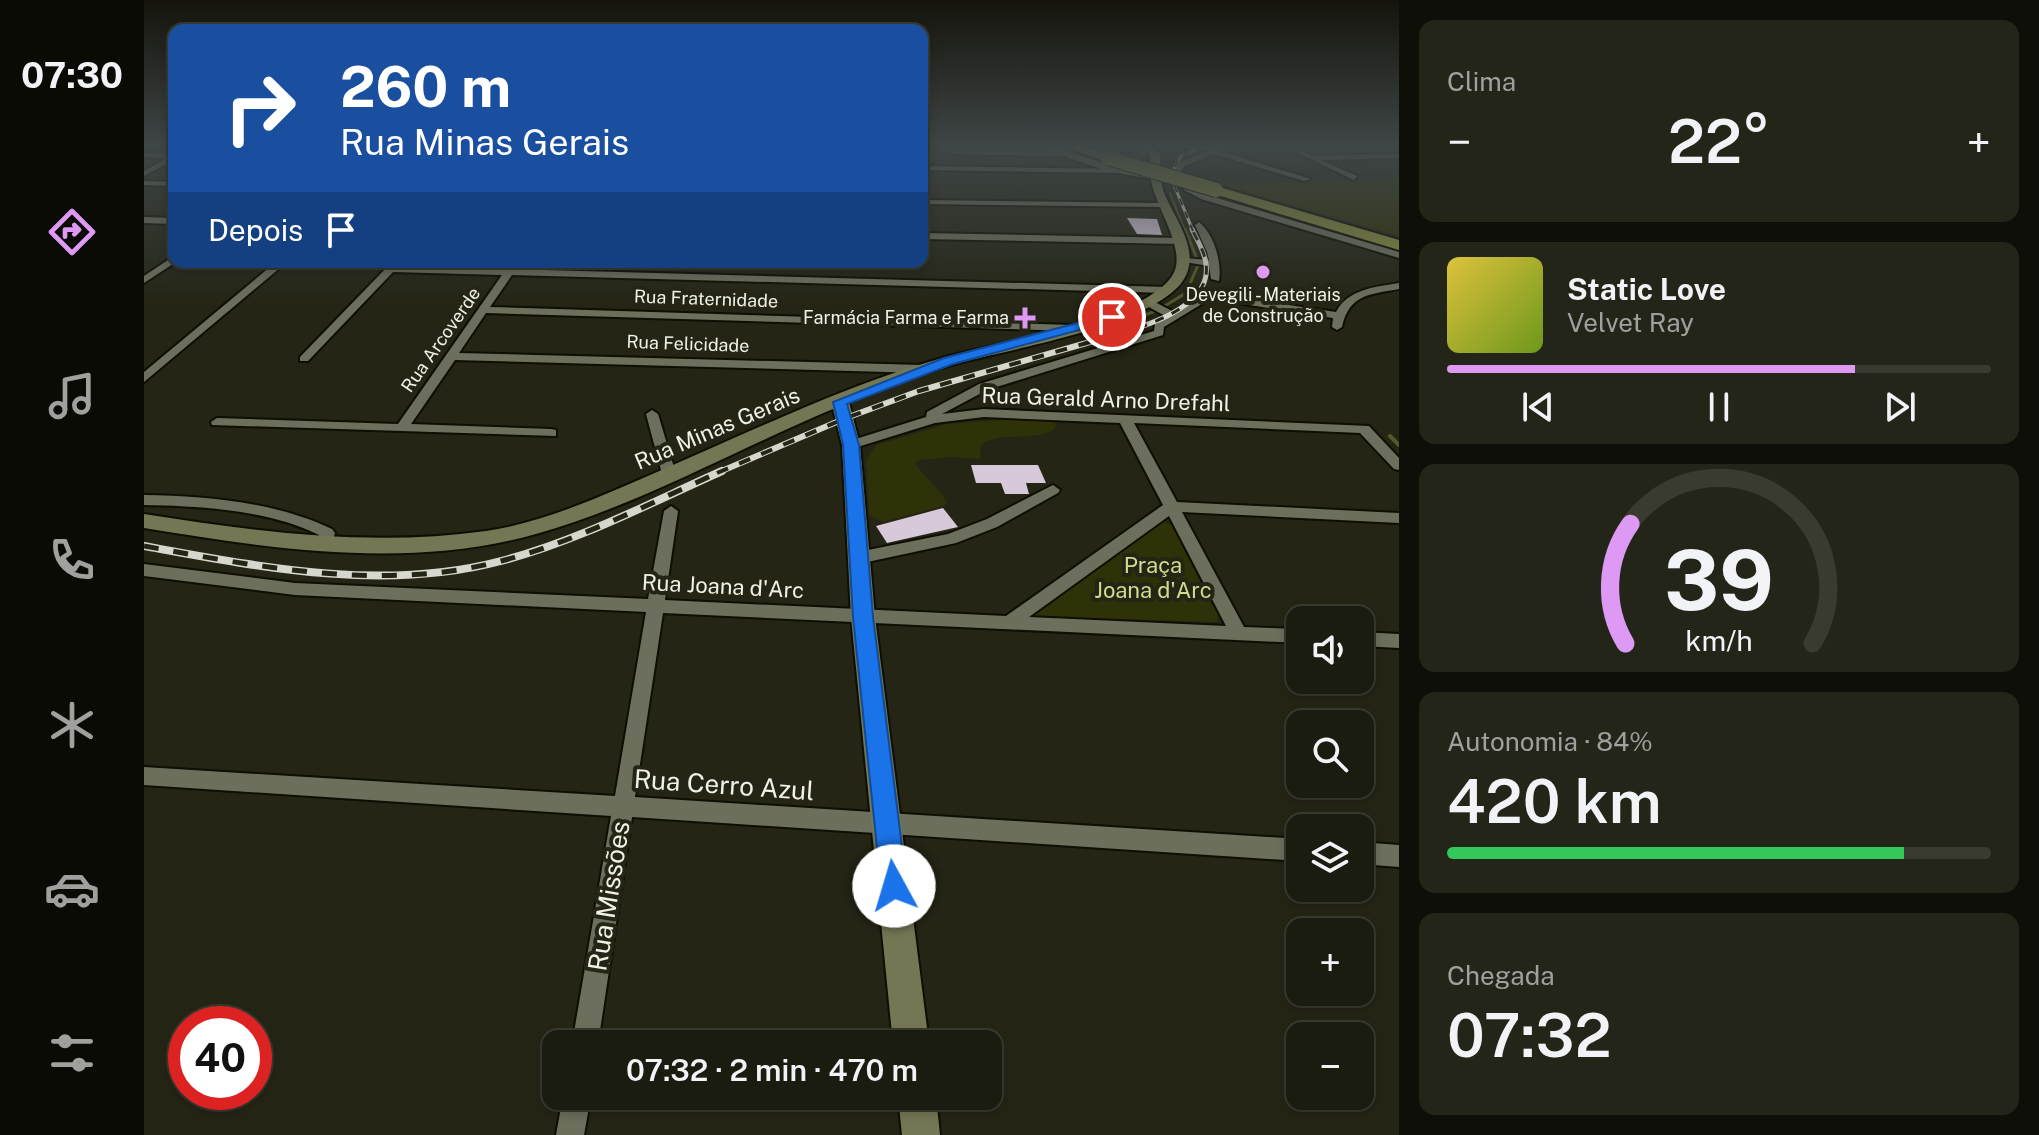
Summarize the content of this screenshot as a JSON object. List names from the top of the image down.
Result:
{
  "streets": {
    "main road": ["Rua Minas Gerais"],
    "street": [
      "Rua Fraternidade",
      "Rua Arcoverde",
      "Rua Felicidade",
      "Rua Gerald Arno Drefahl",
      "Rua Joana d'Arc",
      "Rua Cerro Azul",
      "Rua Missões"
    ]
  },
  "crossings": [
    ["Rua Fraternidade", "Rua Arcoverde"],
    ["Rua Fraternidade", "Rua Minas Gerais"],
    ["Rua Arcoverde", "Rua Felicidade"],
    ["Rua Felicidade", "Rua Minas Gerais"],
    ["Rua Joana d'Arc", "Rua Missões"],
    ["Rua Cerro Azul", "Rua Missões"]
  ],
  "parks": ["Praça Joana d'Arc"],
  "places": {
    "other": ["Devegili - Materiais de Construção"],
    "health": ["Farmácia Farma e Farma"]
  },
  "page": {
    "tabs": "07:30",
    "tile": [
      "Clima",
      ["Autonomia · 84%", "420 km"],
      ["Chegada", "07:32"]
    ],
    "turn": ["260 m", "Rua Minas Gerais"],
    "heat": ["−", "22°", "+"],
    "then": "Depois",
    "song": ["Static Love", "Velvet Ray"],
    "map_buttons": ["+", "−"],
    "limit": "40",
    "trip": "07:32 · 2 min · 470 m",
    "gauge": ["39", "km/h"]
  }
}
